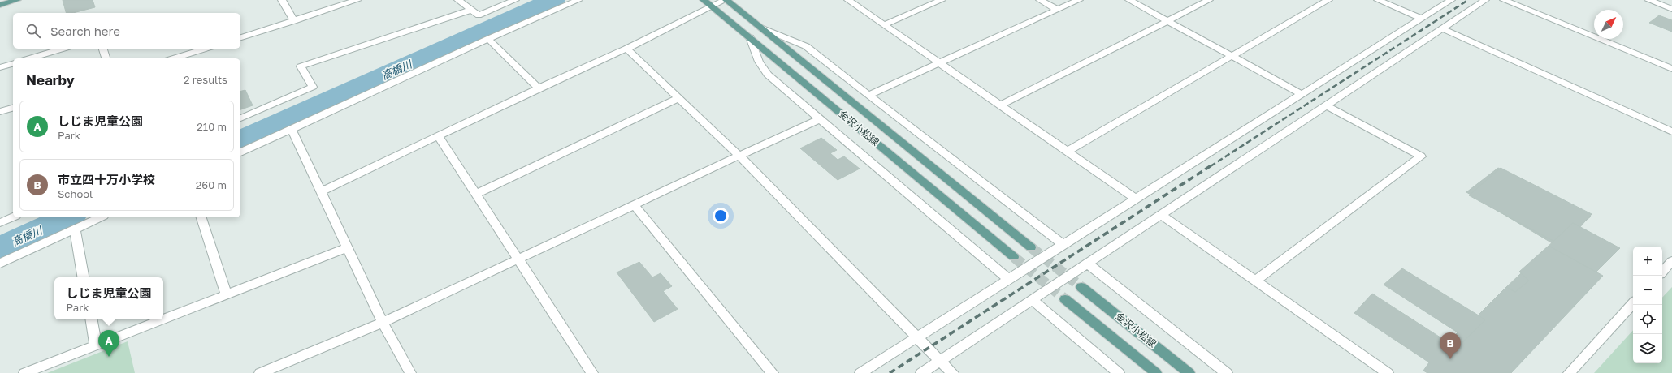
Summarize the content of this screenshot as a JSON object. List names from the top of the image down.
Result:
{
  "streets": {
    "main road": ["金沢小松線"]
  },
  "water": ["高橋川"],
  "north": "top right",
  "page": {
    "search": "Search here",
    "heading": ["Nearby", "2 results"],
    "list": [
      {
        "mark": "A",
        "name": "しじま児童公園",
        "note": "Park",
        "value": "210 m"
      },
      {
        "mark": "B",
        "name": "市立四十万小学校",
        "note": "School",
        "value": "260 m"
      }
    ],
    "map_buttons": ["+", "−"],
    "popup": ["しじま児童公園", "Park"],
    "pins": ["A", "B"]
  }
}
